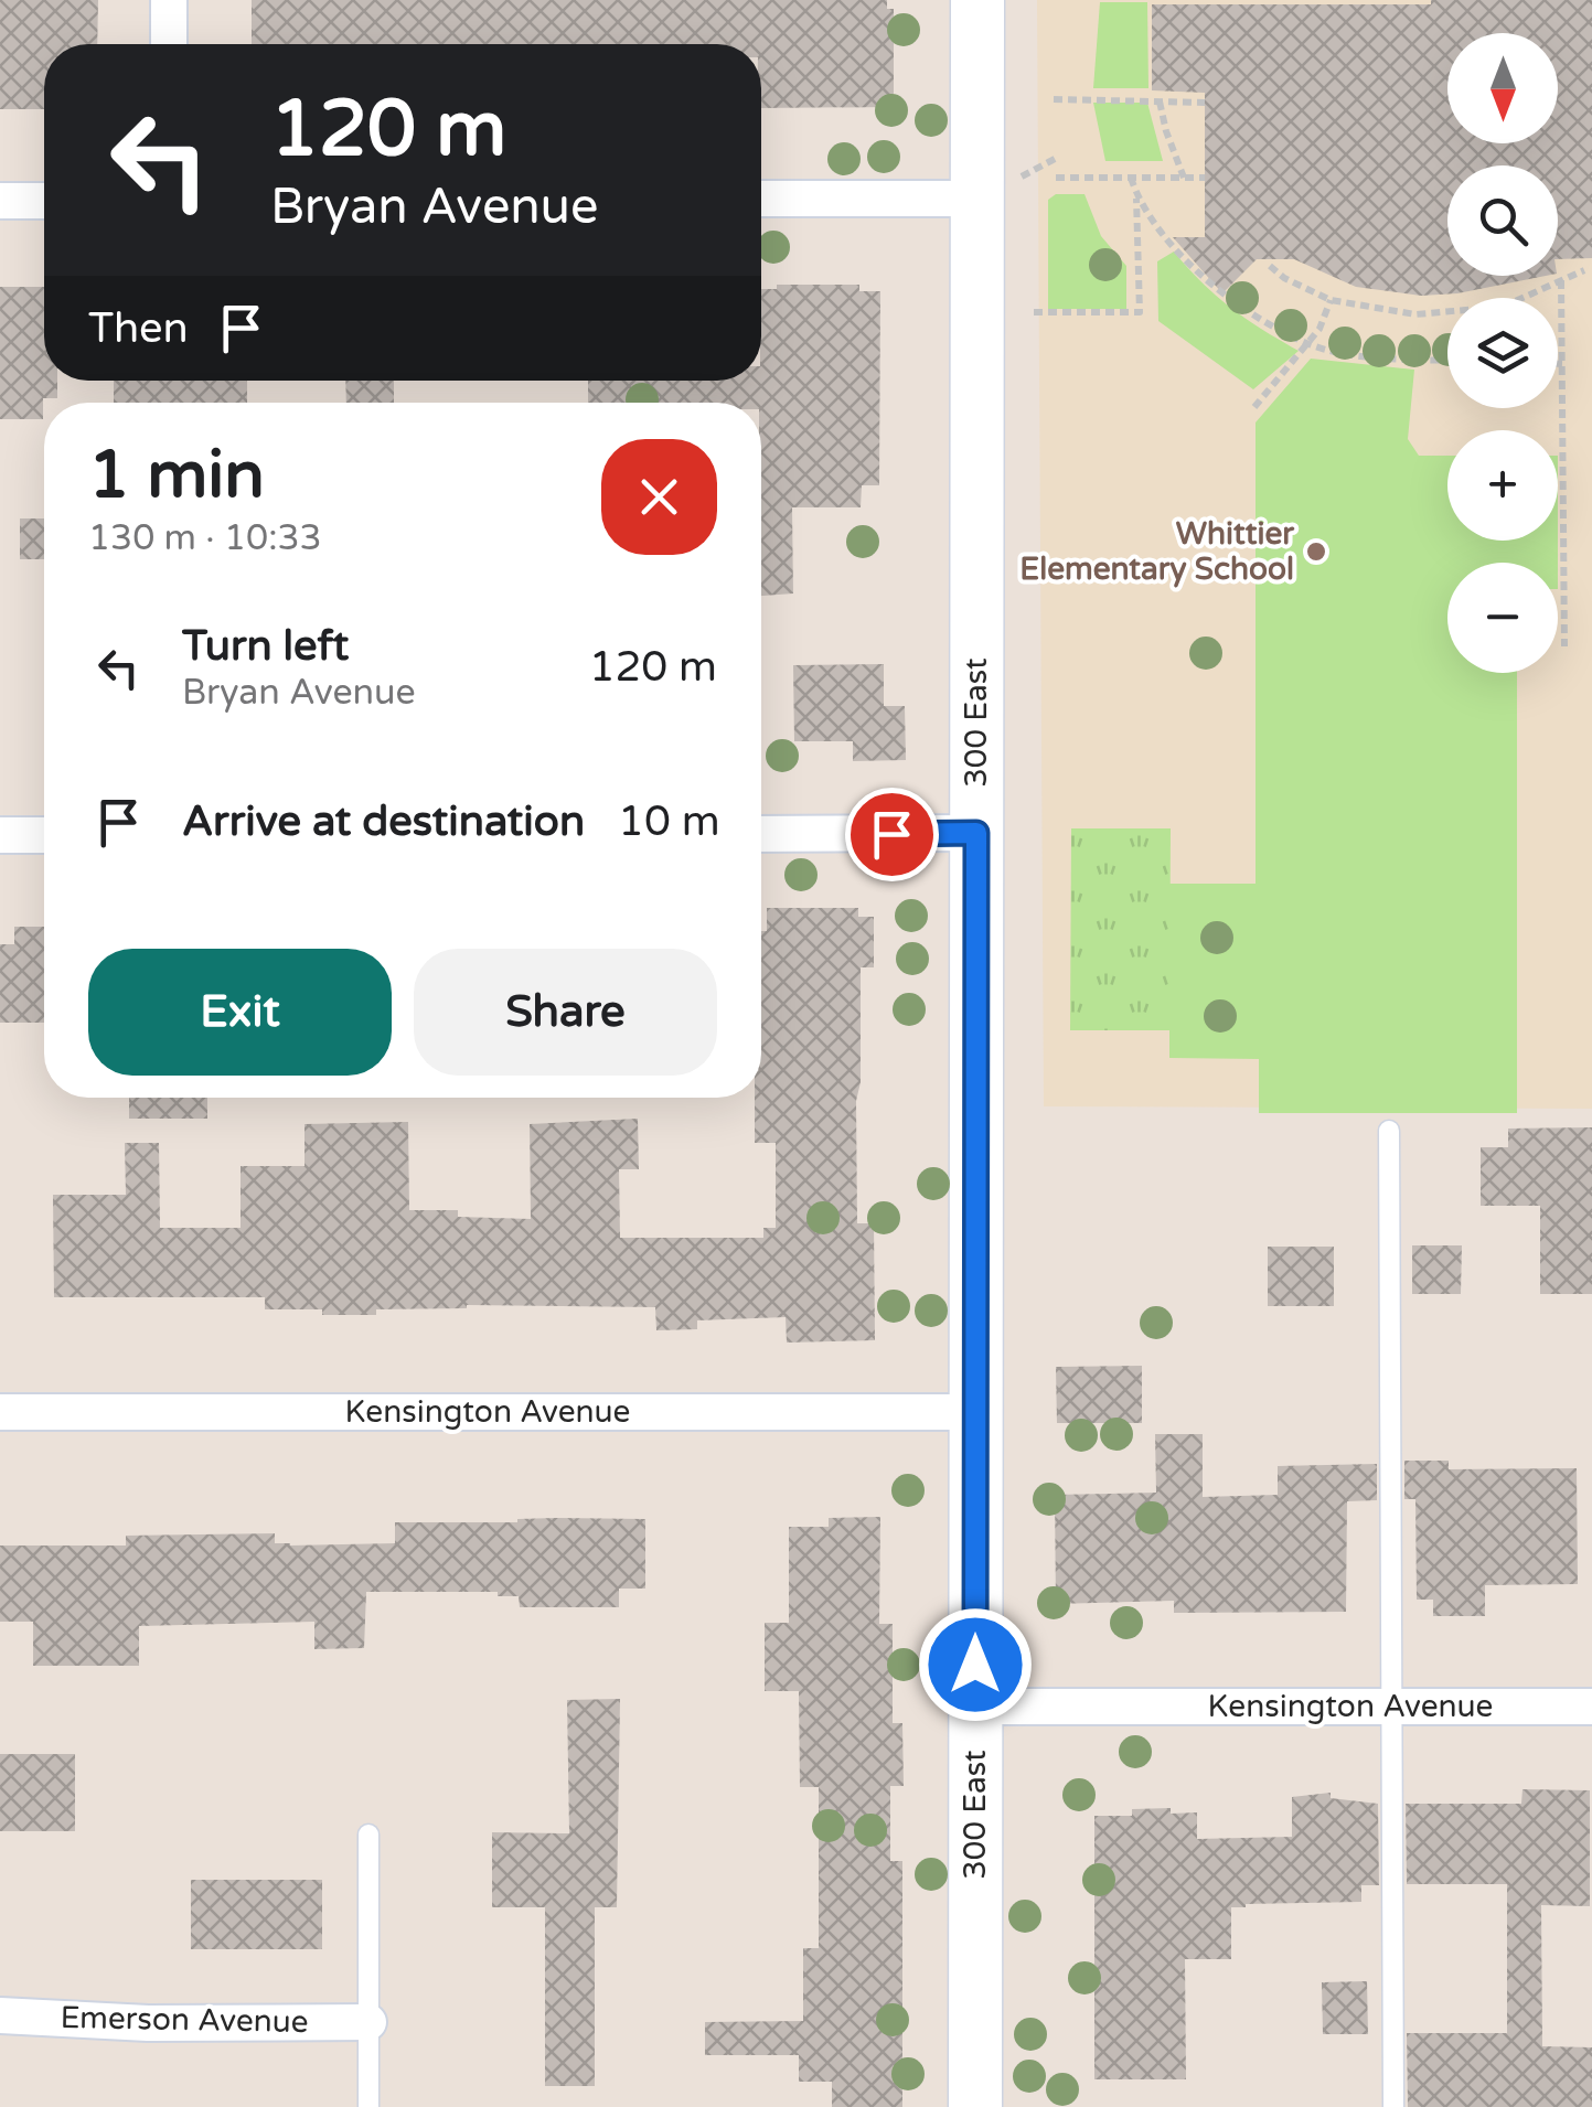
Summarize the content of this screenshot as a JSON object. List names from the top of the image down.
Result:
{
  "streets": {
    "street": ["300 East", "Kensington Avenue", "Emerson Avenue"]
  },
  "crossings": [
    ["300 East", "Kensington Avenue"]
  ],
  "places": ["Whittier Elementary School"],
  "north": "bottom",
  "page": {
    "map_buttons": ["+", "−"],
    "turn": ["120 m", "Bryan Avenue"],
    "then": "Then",
    "heading": ["1 min", "130 m · 10:33"],
    "list": [
      {
        "name": "Turn left",
        "note": "Bryan Avenue",
        "value": "120 m"
      },
      {
        "name": "Arrive at destination",
        "value": "10 m"
      }
    ],
    "buttons": ["Exit", "Share"]
  }
}
